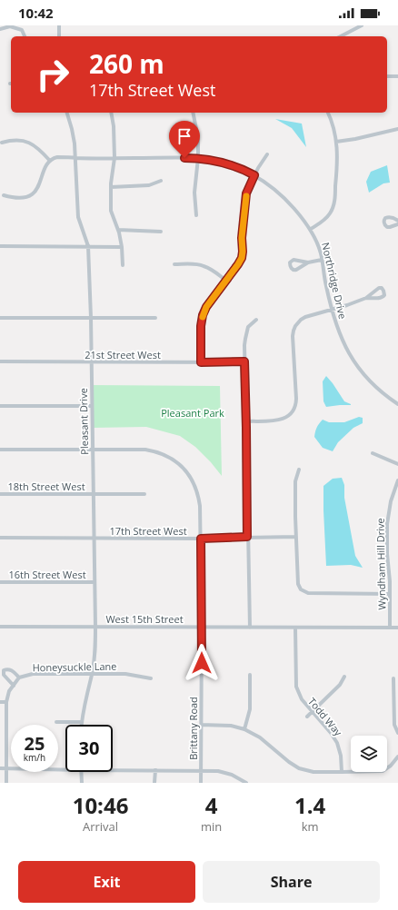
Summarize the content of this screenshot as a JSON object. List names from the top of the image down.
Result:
{
  "streets": {
    "street": [
      "Northridge Drive",
      "21st Street West",
      "Pleasant Drive",
      "18th Street West",
      "17th Street West",
      "Wyndham Hill Drive",
      "16th Street West",
      "West 15th Street",
      "Honeysuckle Lane",
      "Todd Way",
      "Brittany Road"
    ]
  },
  "crossings": [
    ["Northridge Drive", "Pleasant Drive"],
    ["21st Street West", "Pleasant Drive"],
    ["Pleasant Drive", "18th Street West"],
    ["Pleasant Drive", "17th Street West"],
    ["Pleasant Drive", "16th Street West"],
    ["Pleasant Drive", "West 15th Street"],
    ["Pleasant Drive", "Honeysuckle Lane"],
    ["Pleasant Drive", "Brittany Road"],
    ["17th Street West", "Brittany Road"],
    ["Wyndham Hill Drive", "West 15th Street"],
    ["West 15th Street", "Todd Way"],
    ["West 15th Street", "Brittany Road"]
  ],
  "parks": ["Pleasant Park"],
  "page": {
    "status": "10:42",
    "turn": ["260 m", "17th Street West"],
    "speed": "25 km/h",
    "limit": "30",
    "eta": [
      "10:46",
      "Arrival",
      "4",
      "min",
      "1.4",
      "km"
    ],
    "buttons": ["Exit", "Share"]
  }
}
